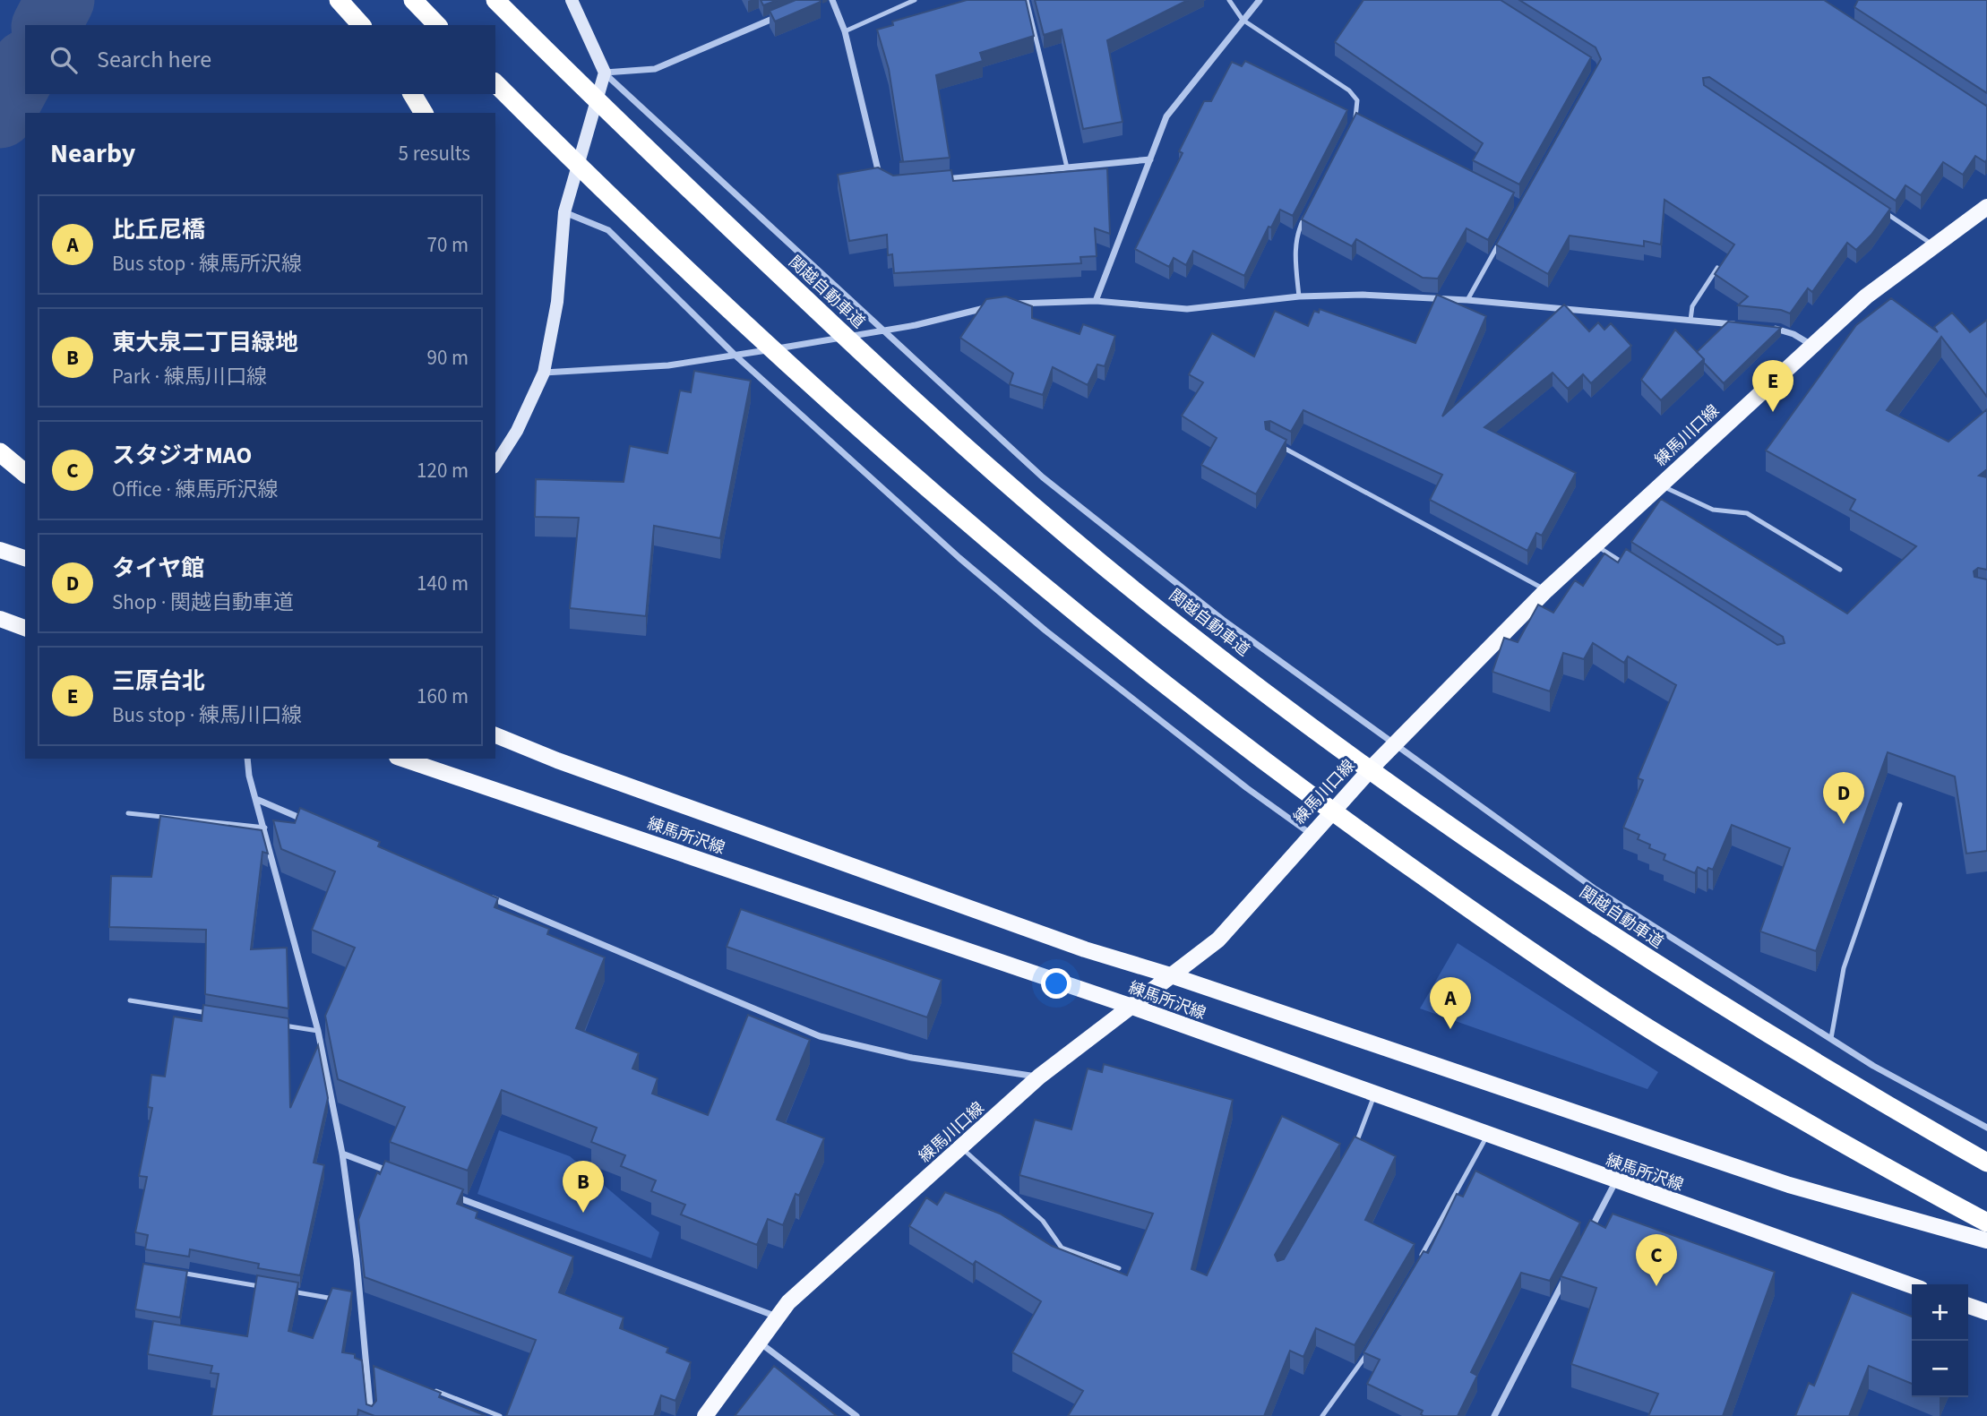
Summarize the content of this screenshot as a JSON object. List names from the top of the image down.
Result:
{
  "streets": {
    "highway": ["関越自動車道"],
    "main road": ["練馬川口線", "練馬所沢線"]
  },
  "crossings": [
    ["練馬川口線", "練馬所沢線"]
  ],
  "page": {
    "search": "Search here",
    "heading": ["Nearby", "5 results"],
    "list": [
      {
        "mark": "A",
        "name": "比丘尼橋",
        "note": "Bus stop · 練馬所沢線",
        "value": "70 m"
      },
      {
        "mark": "B",
        "name": "東大泉二丁目緑地",
        "note": "Park · 練馬川口線",
        "value": "90 m"
      },
      {
        "mark": "C",
        "name": "スタジオMAO",
        "note": "Office · 練馬所沢線",
        "value": "120 m"
      },
      {
        "mark": "D",
        "name": "タイヤ館",
        "note": "Shop · 関越自動車道",
        "value": "140 m"
      },
      {
        "mark": "E",
        "name": "三原台北",
        "note": "Bus stop · 練馬川口線",
        "value": "160 m"
      }
    ],
    "pins": [
      "E",
      "D",
      "A",
      "B",
      "C"
    ],
    "map_buttons": ["+", "−"]
  }
}
